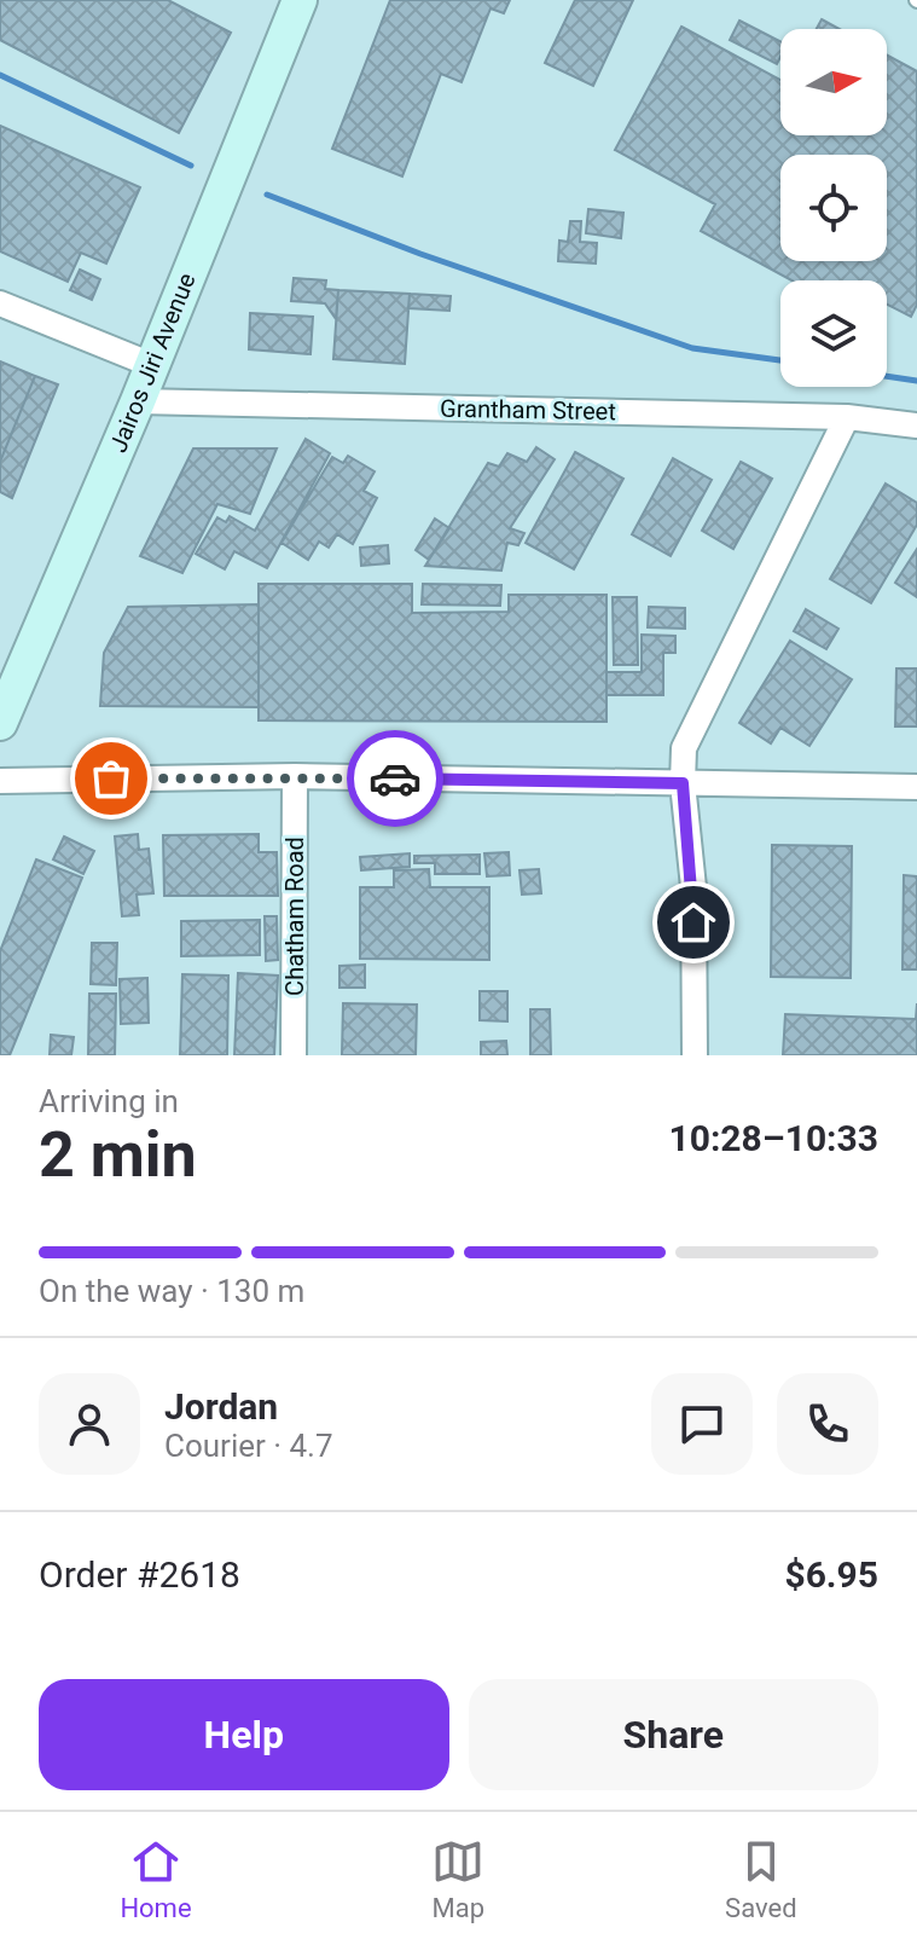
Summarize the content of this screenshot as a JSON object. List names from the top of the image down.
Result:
{
  "streets": {
    "main road": ["Jairos Jiri Avenue"],
    "street": ["Grantham Street", "Chatham Road"]
  },
  "crossings": [
    ["Jairos Jiri Avenue", "Grantham Street"]
  ],
  "north": "right",
  "page": {
    "heading": ["2 min", "Arriving in", "10:28–10:33"],
    "panel": [
      "Jordan",
      "Courier · 4.7",
      "Order #2618",
      "$6.95"
    ],
    "bar": "On the way · 130 m",
    "buttons": ["Help", "Share"],
    "tabs": ["Home", "Map", "Saved"]
  }
}
